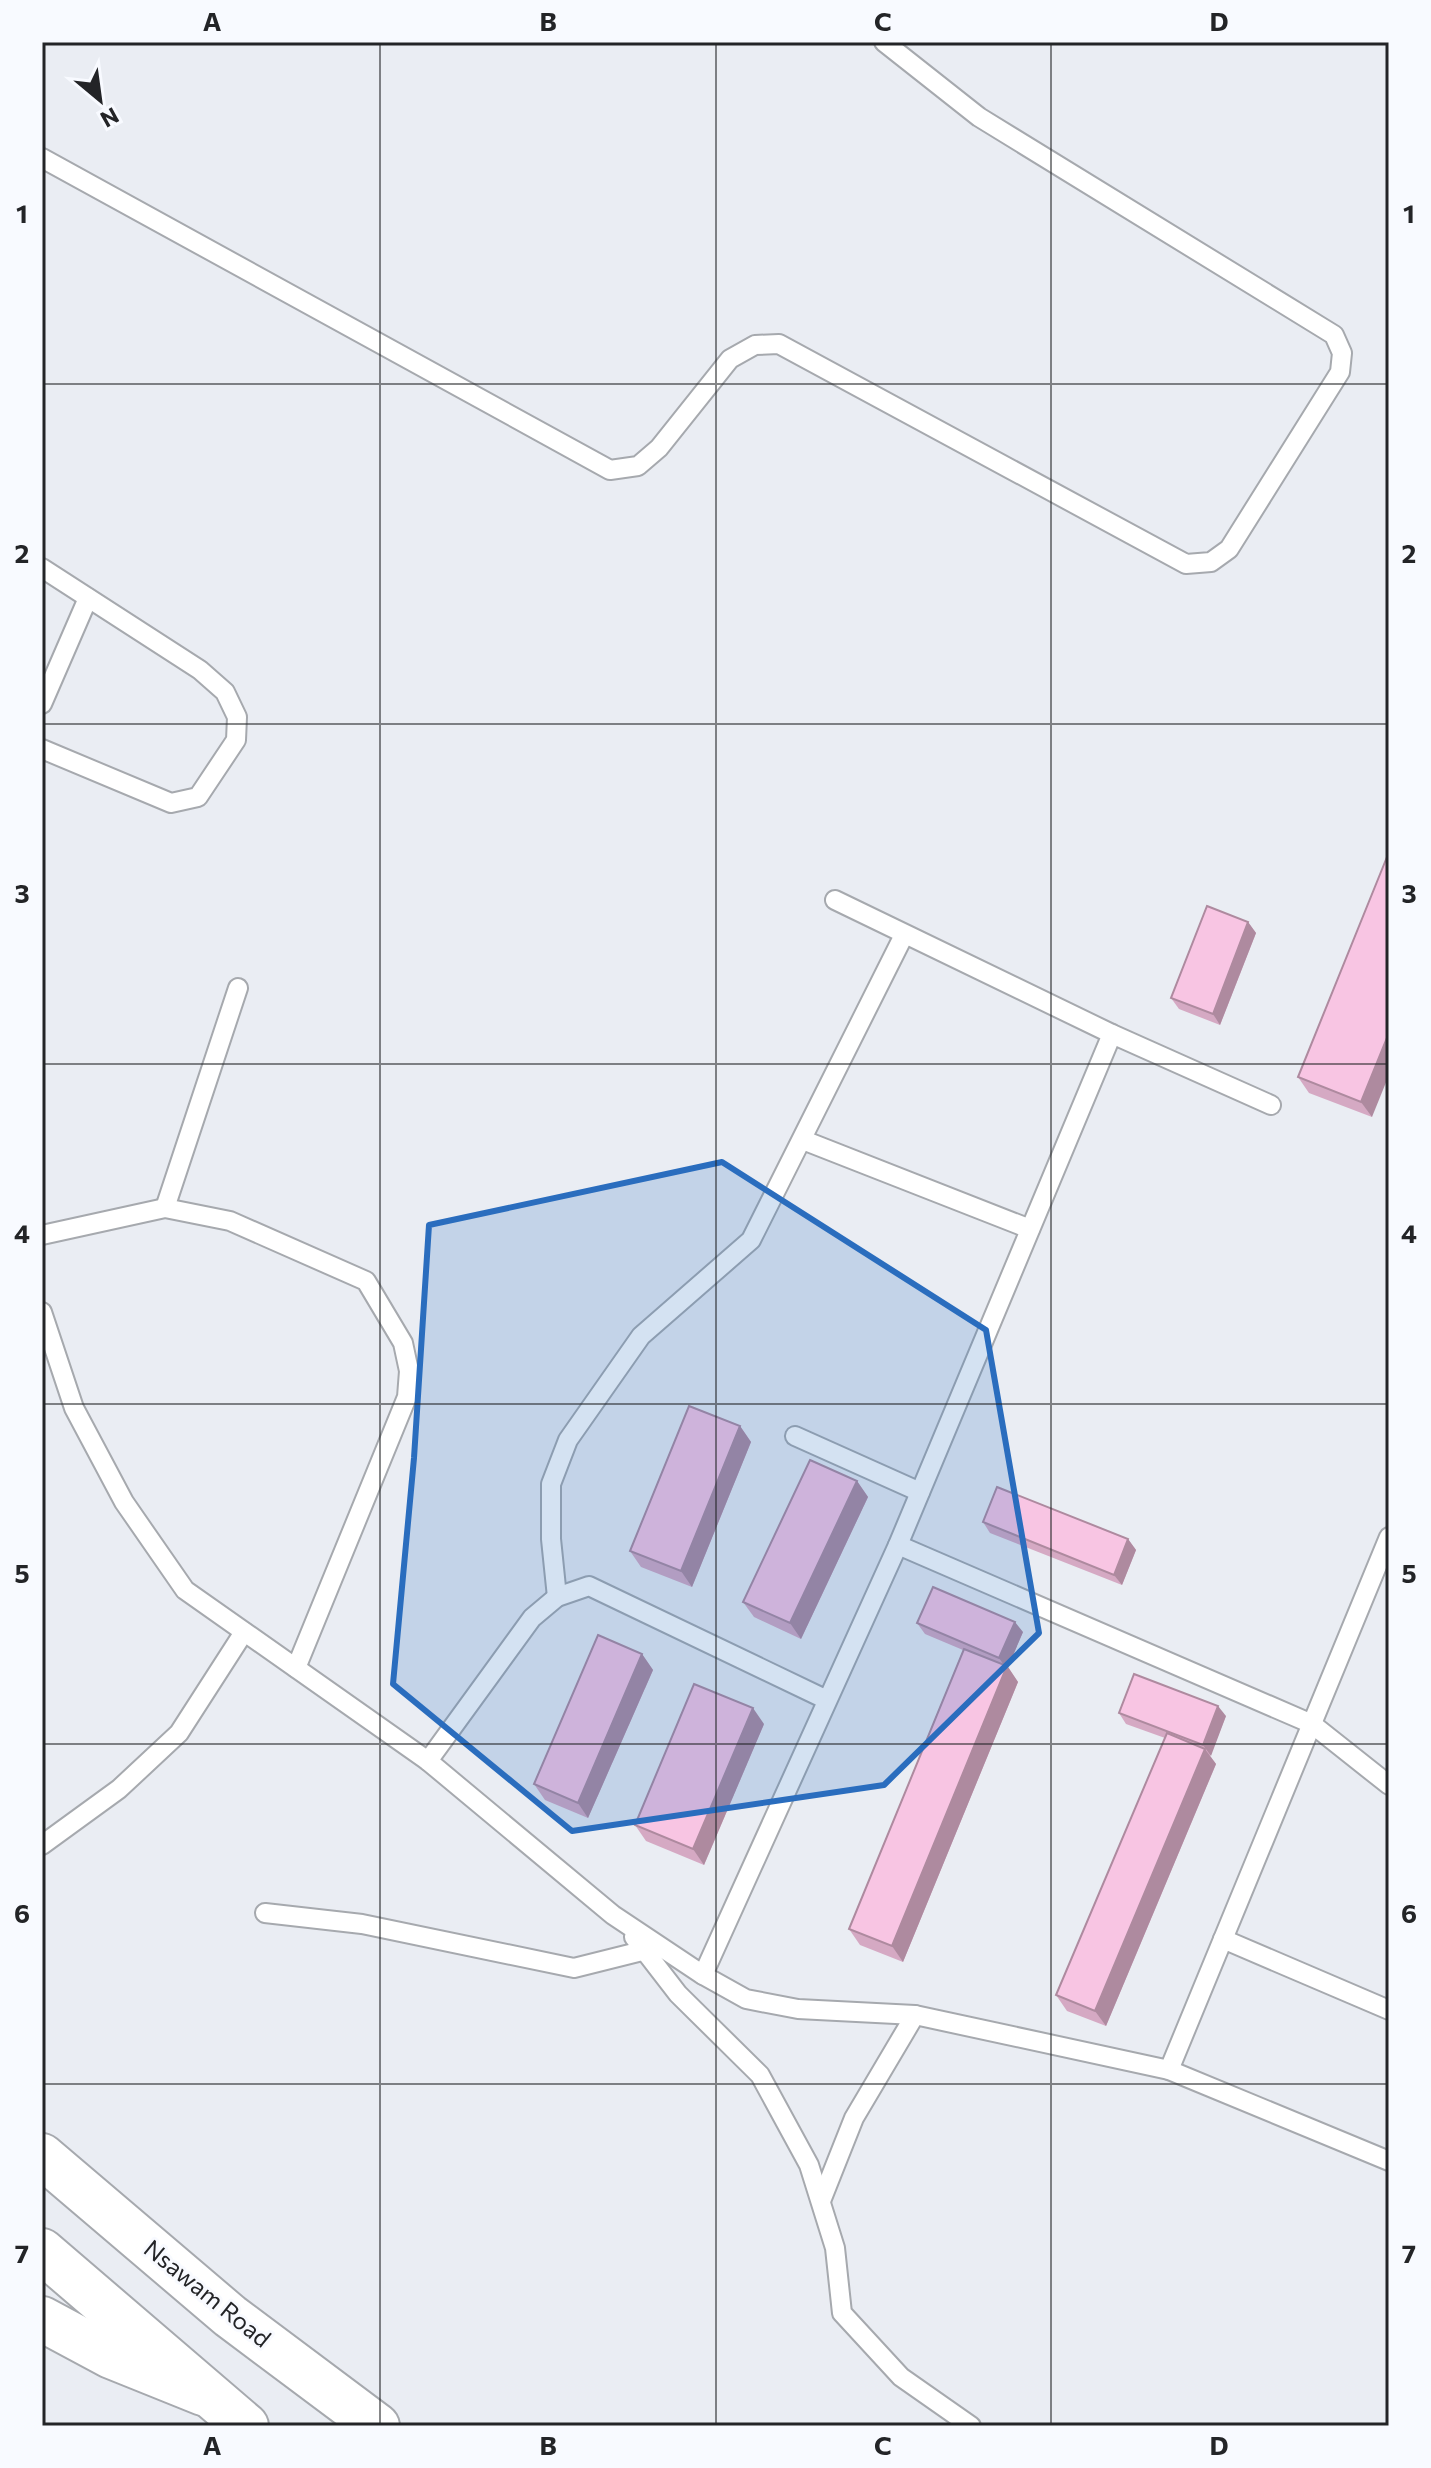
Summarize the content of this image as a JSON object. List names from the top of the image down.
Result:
{
  "streets": {
    "main road": ["Nsawam Road"]
  },
  "north": "bottom right",
  "grid": {
    "columns": [
      "A",
      "B",
      "C",
      "D"
    ],
    "rows": [
      "1",
      "2",
      "3",
      "4",
      "5",
      "6",
      "7"
    ]
  }
}
